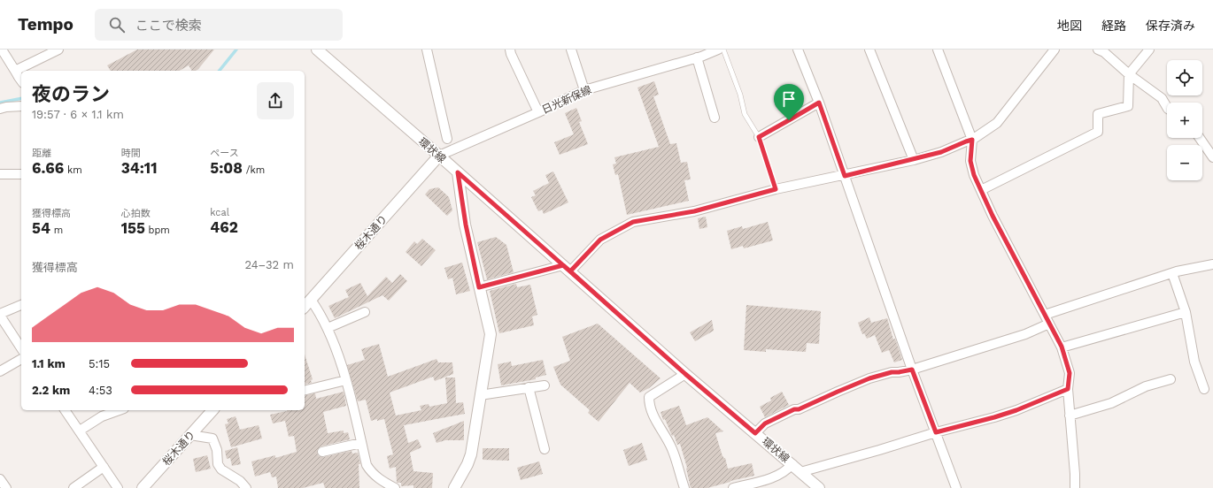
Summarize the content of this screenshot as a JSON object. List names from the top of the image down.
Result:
{
  "streets": {
    "street": ["日光新保線", "環状線", "桜木通り"]
  },
  "crossings": [
    ["日光新保線", "環状線"],
    ["日光新保線", "桜木通り"],
    ["環状線", "桜木通り"]
  ],
  "page": {
    "header": "Tempo",
    "search": "ここで検索",
    "nav": ["地図", "経路", "保存済み"],
    "map_buttons": ["+", "−"],
    "heading": ["夜のラン", "19:57 · 6 × 1.1 km"],
    "stats": [
      ["距離", "6.66 km"],
      ["時間", "34:11"],
      ["ペース", "5:08 /km"],
      ["獲得標高", "54 m"],
      ["心拍数", "155 bpm"],
      ["kcal", "462"]
    ],
    "chart": ["獲得標高", "24–32 m"],
    "list": [
      {
        "name": "1.1 km",
        "note": "5:15"
      },
      {
        "name": "2.2 km",
        "note": "4:53"
      }
    ]
  }
}
